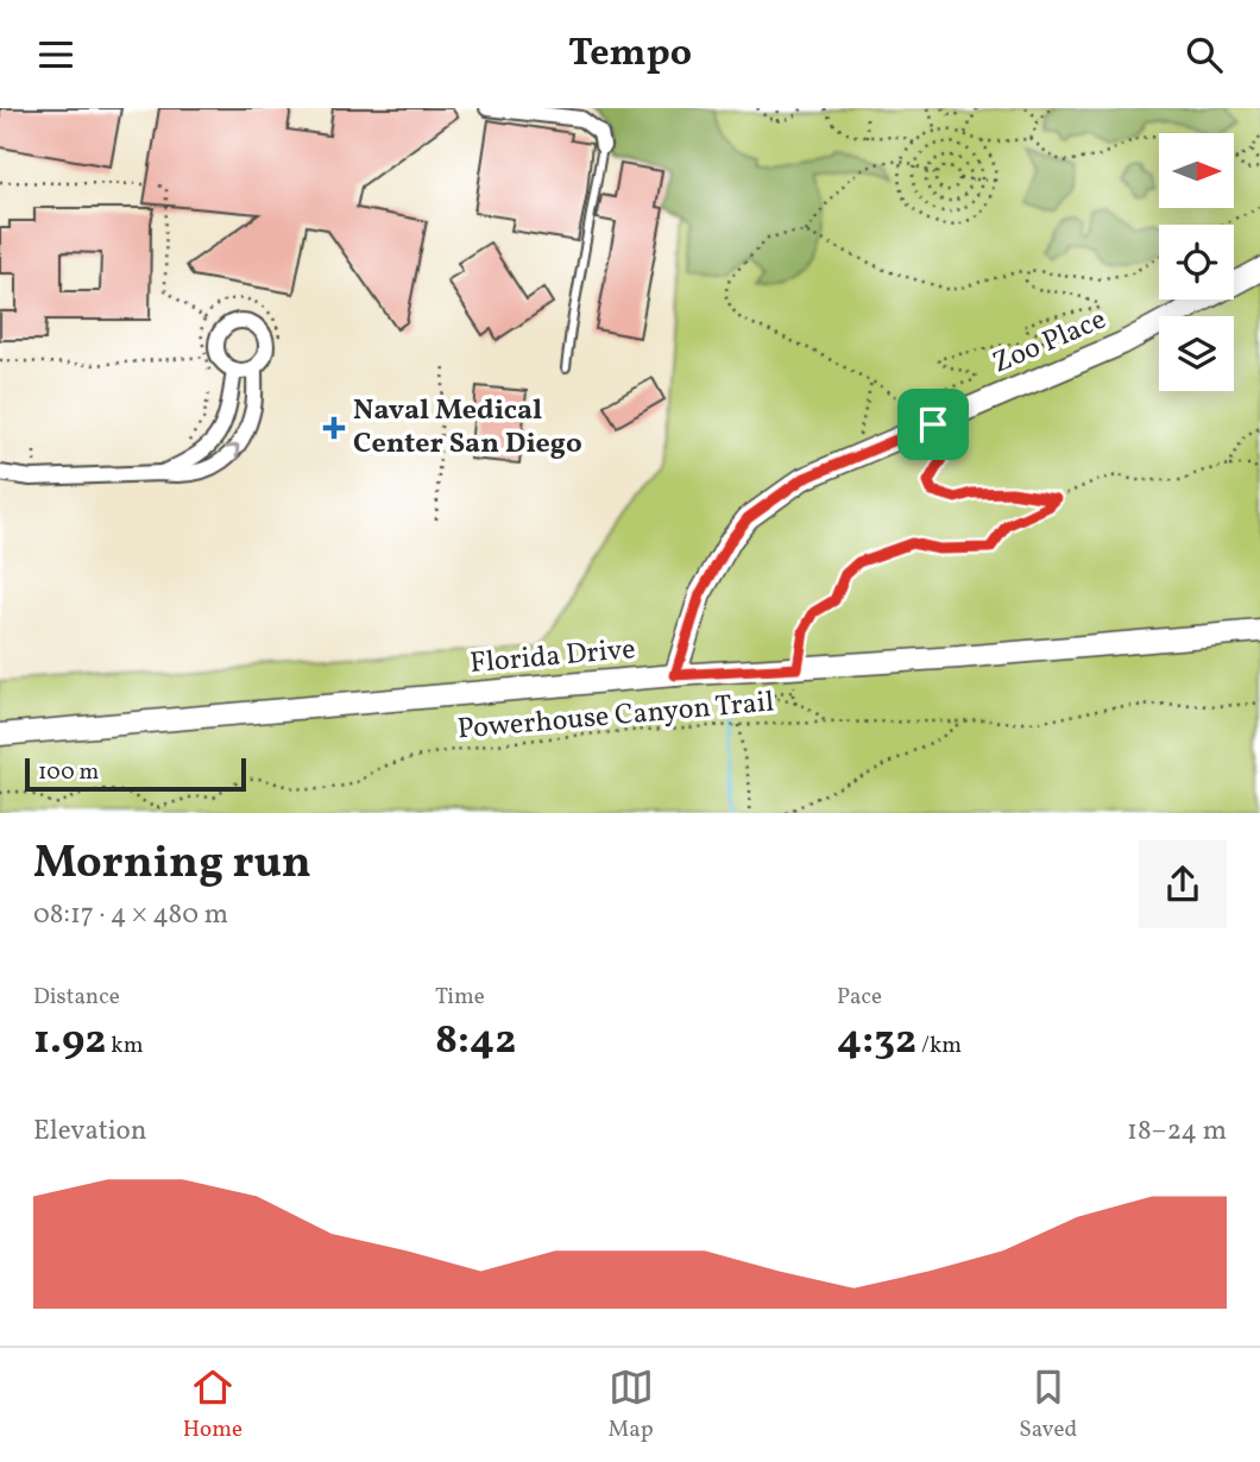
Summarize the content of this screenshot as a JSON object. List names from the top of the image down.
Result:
{
  "streets": {
    "main road": ["Zoo Place", "Florida Drive"],
    "path": ["Powerhouse Canyon Trail"]
  },
  "crossings": [
    ["Zoo Place", "Florida Drive"]
  ],
  "places": {
    "health": ["Naval Medical Center San Diego"]
  },
  "scale_bar": "100 m",
  "north": "right",
  "page": {
    "header": "Tempo",
    "scale": "100 m",
    "heading": ["Morning run", "08:17 · 4 × 480 m"],
    "stats": [
      ["Distance", "1.92 km"],
      ["Time", "8:42"],
      ["Pace", "4:32 /km"]
    ],
    "chart": ["Elevation", "18–24 m"],
    "tabs": ["Home", "Map", "Saved"]
  }
}
